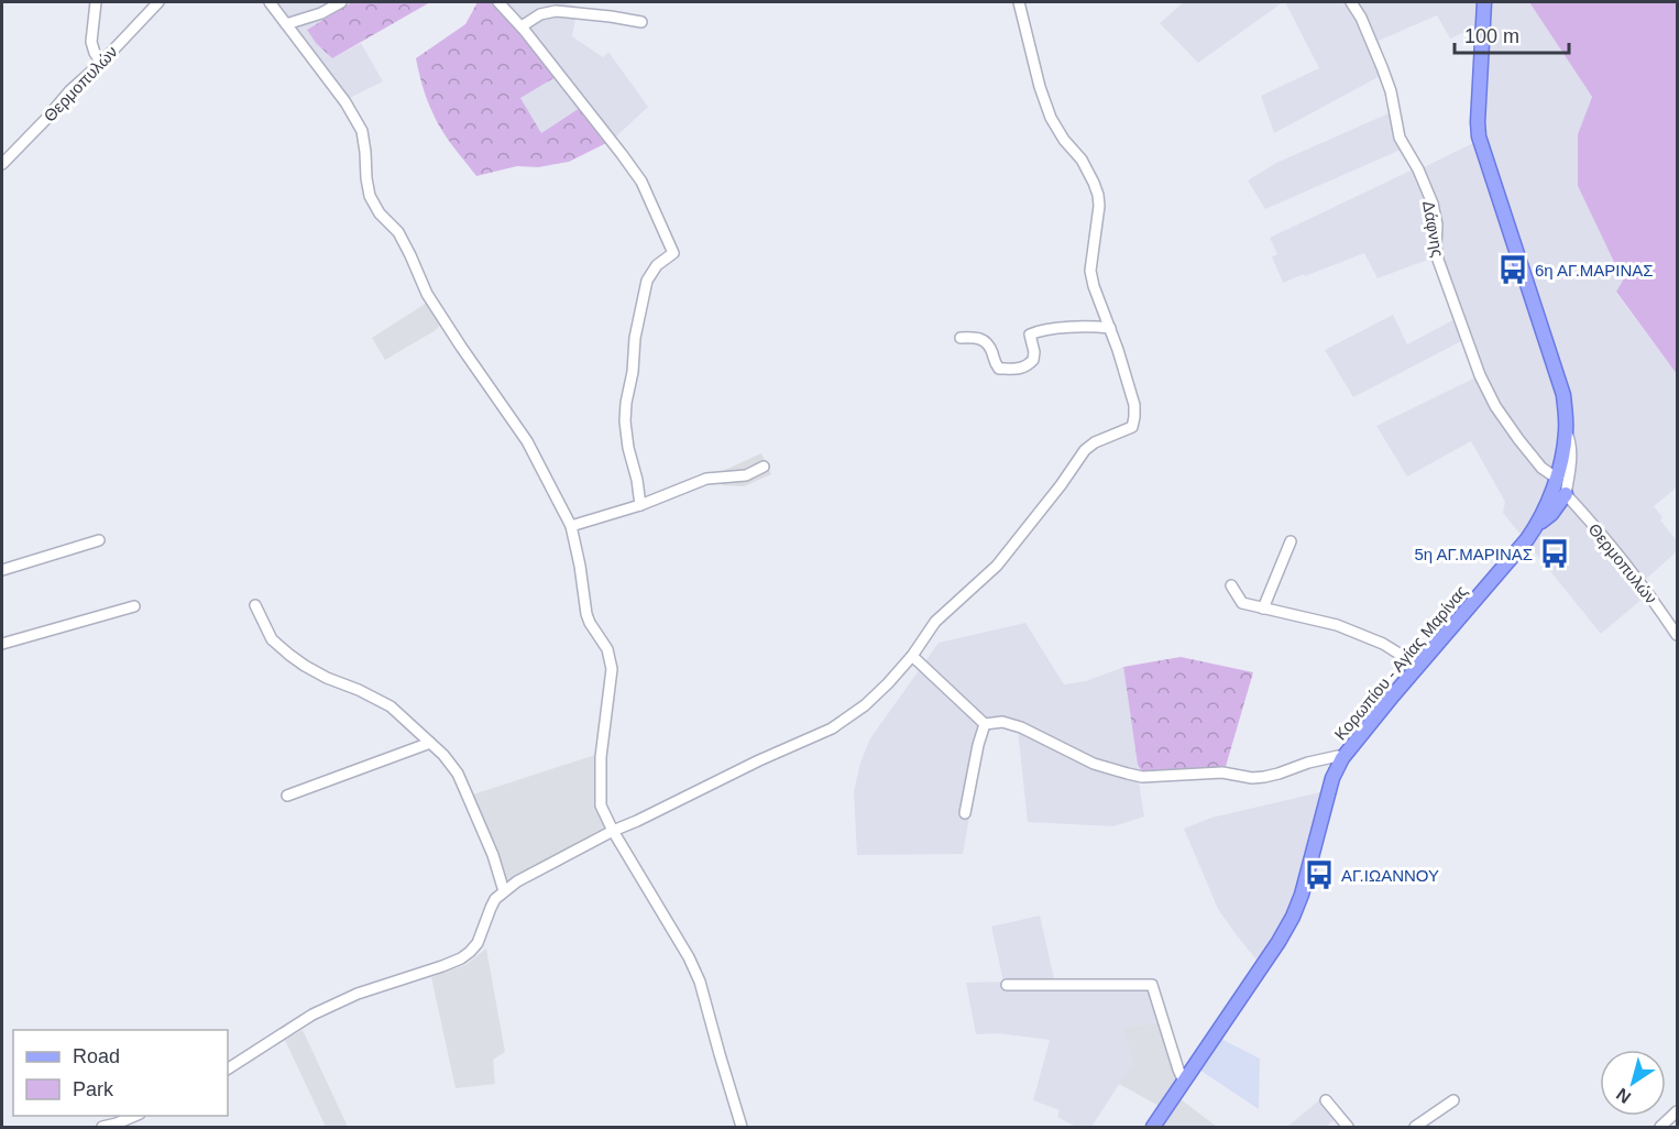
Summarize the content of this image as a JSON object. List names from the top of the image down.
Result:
{
  "streets": {
    "main road": ["Κορωπίου - Αγίας Μαρίνας"],
    "street": ["Θερμοπυλών", "Δάφνης"]
  },
  "crossings": [
    ["Δάφνης", "Κορωπίου - Αγίας Μαρίνας"]
  ],
  "places": {
    "bus stop": ["6η ΑΓ.ΜΑΡΙΝΑΣ", "5η ΑΓ.ΜΑΡΙΝΑΣ", "ΑΓ.ΙΩΑΝΝΟΥ"]
  },
  "legend": ["Road", "Park"],
  "scale_bar": "100 m",
  "north": "bottom left"
}
